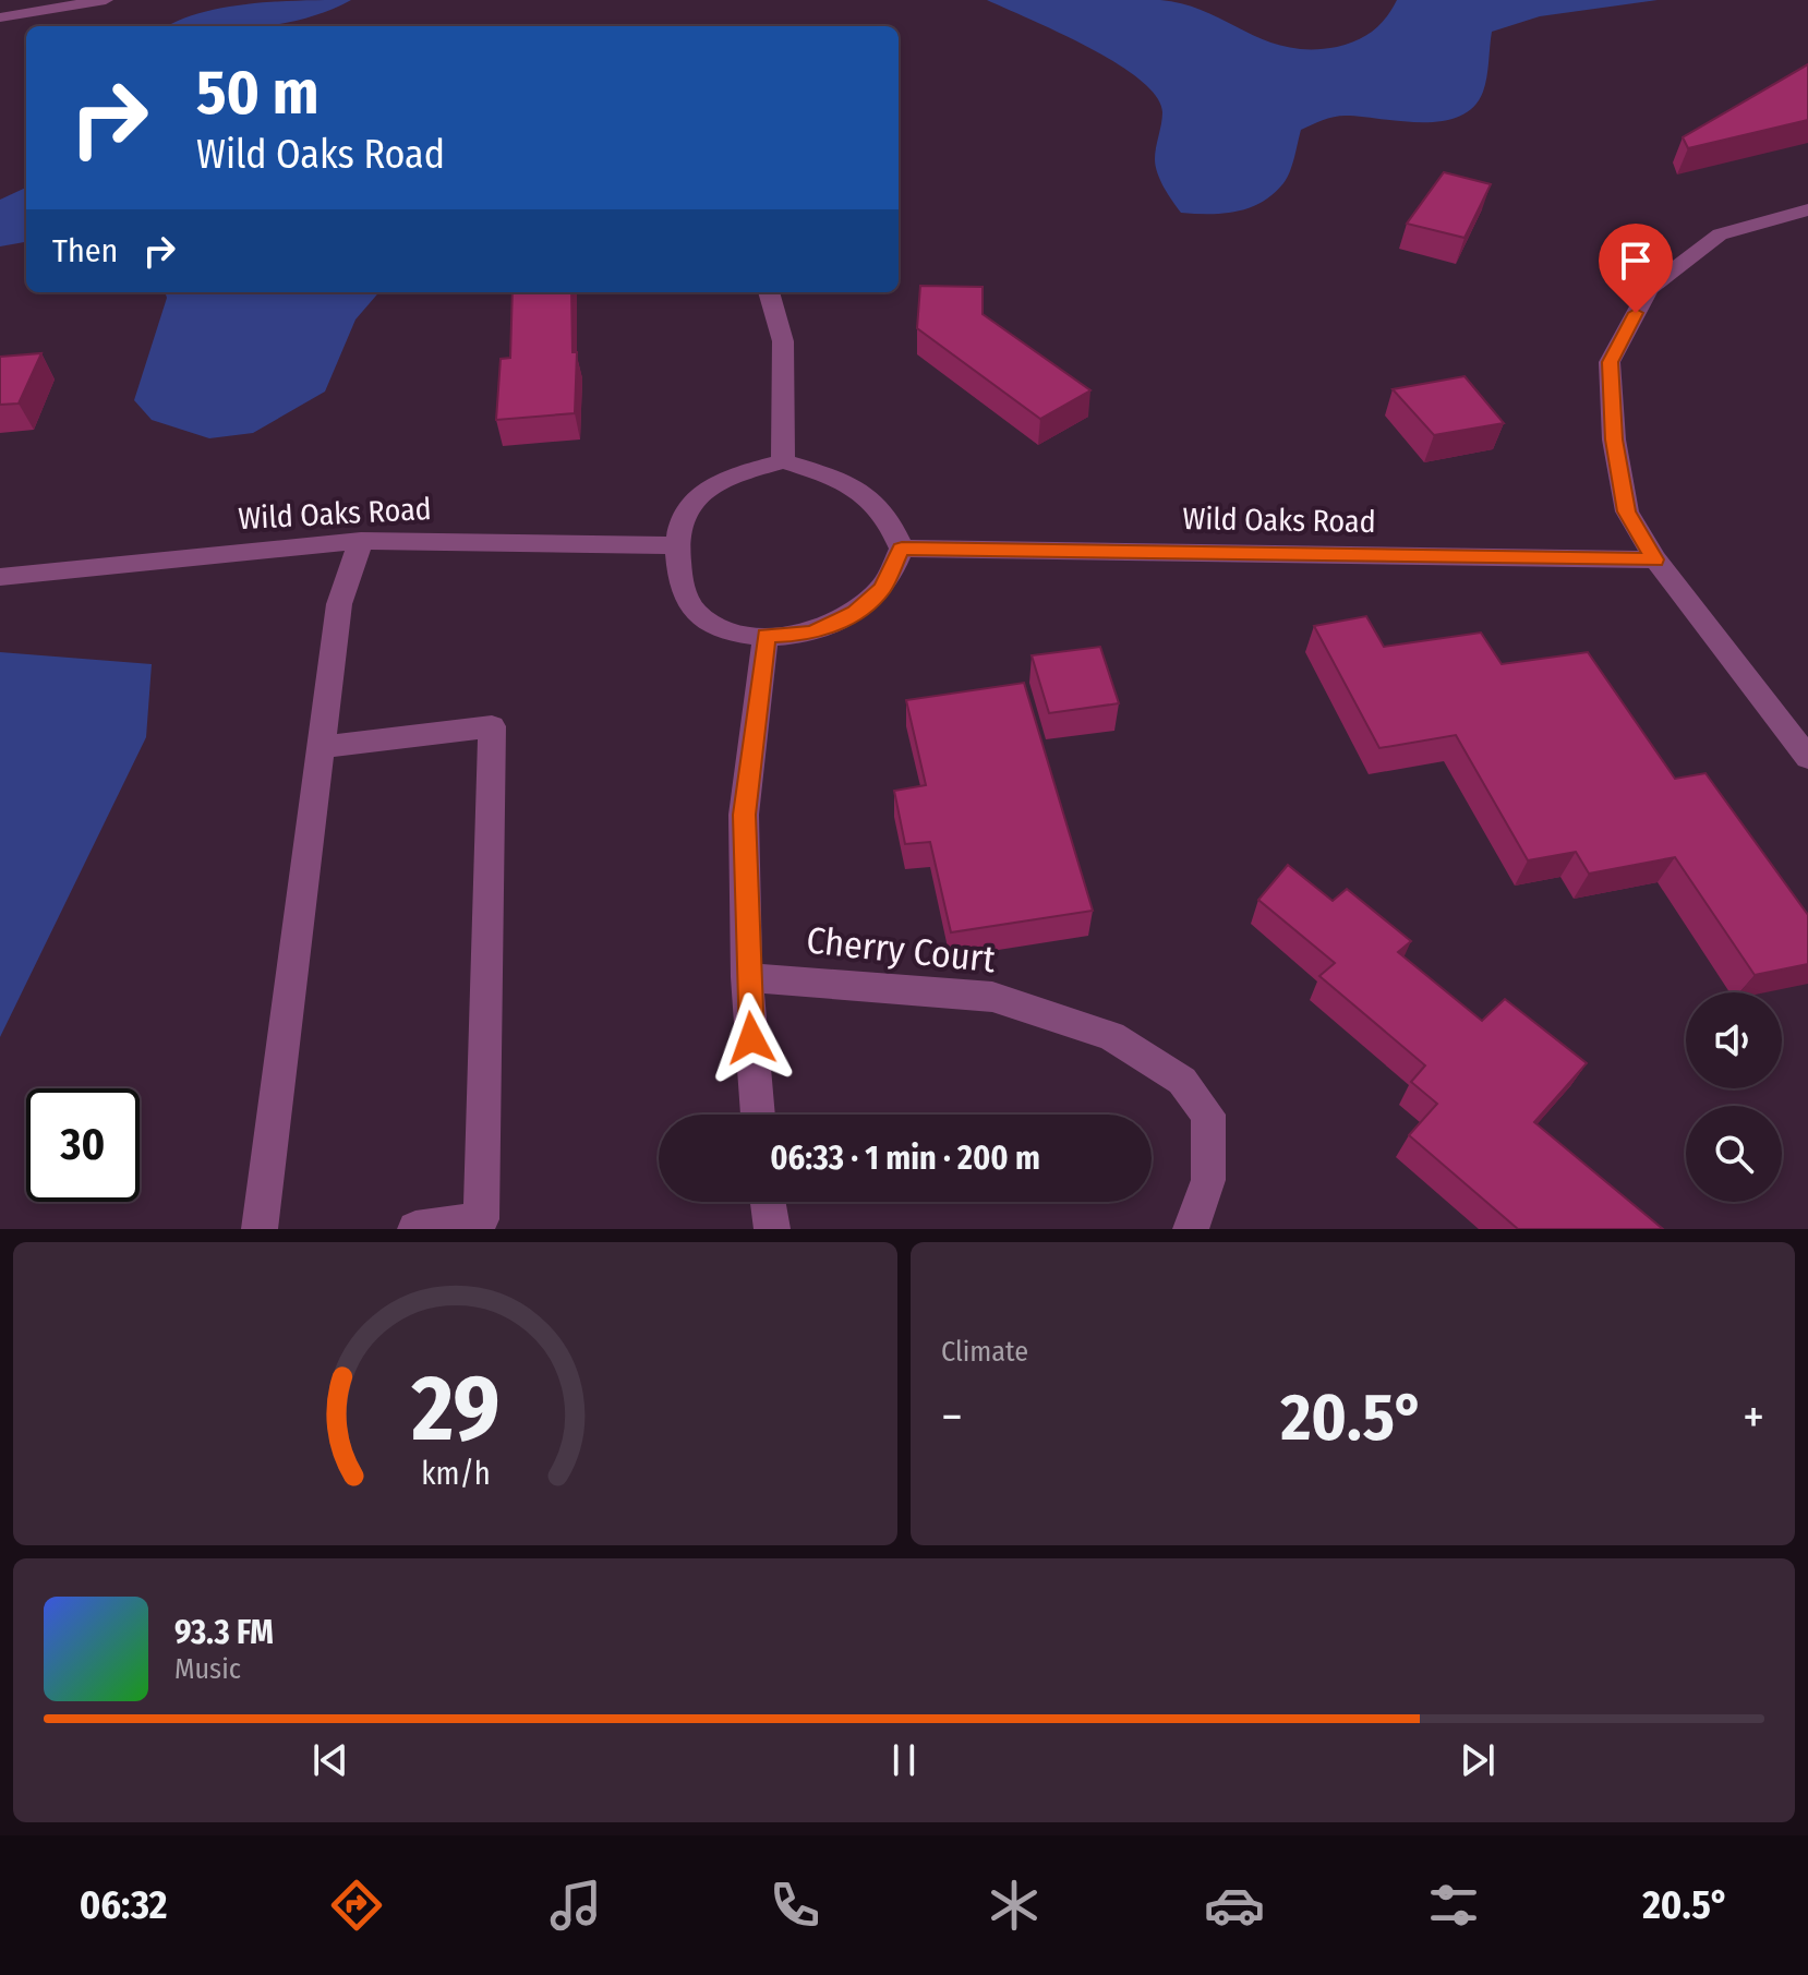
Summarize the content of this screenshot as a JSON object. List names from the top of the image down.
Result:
{
  "streets": {
    "street": ["Wild Oaks Road", "Cherry Court"]
  },
  "page": {
    "turn": ["50 m", "Wild Oaks Road"],
    "then": "Then",
    "limit": "30",
    "trip": "06:33 · 1 min · 200 m",
    "tile": "Climate",
    "heat": ["−", "20.5°", "+"],
    "song": ["93.3 FM", "Music"],
    "tabs": ["06:32", "20.5°"],
    "gauge": ["29", "km/h"]
  }
}
